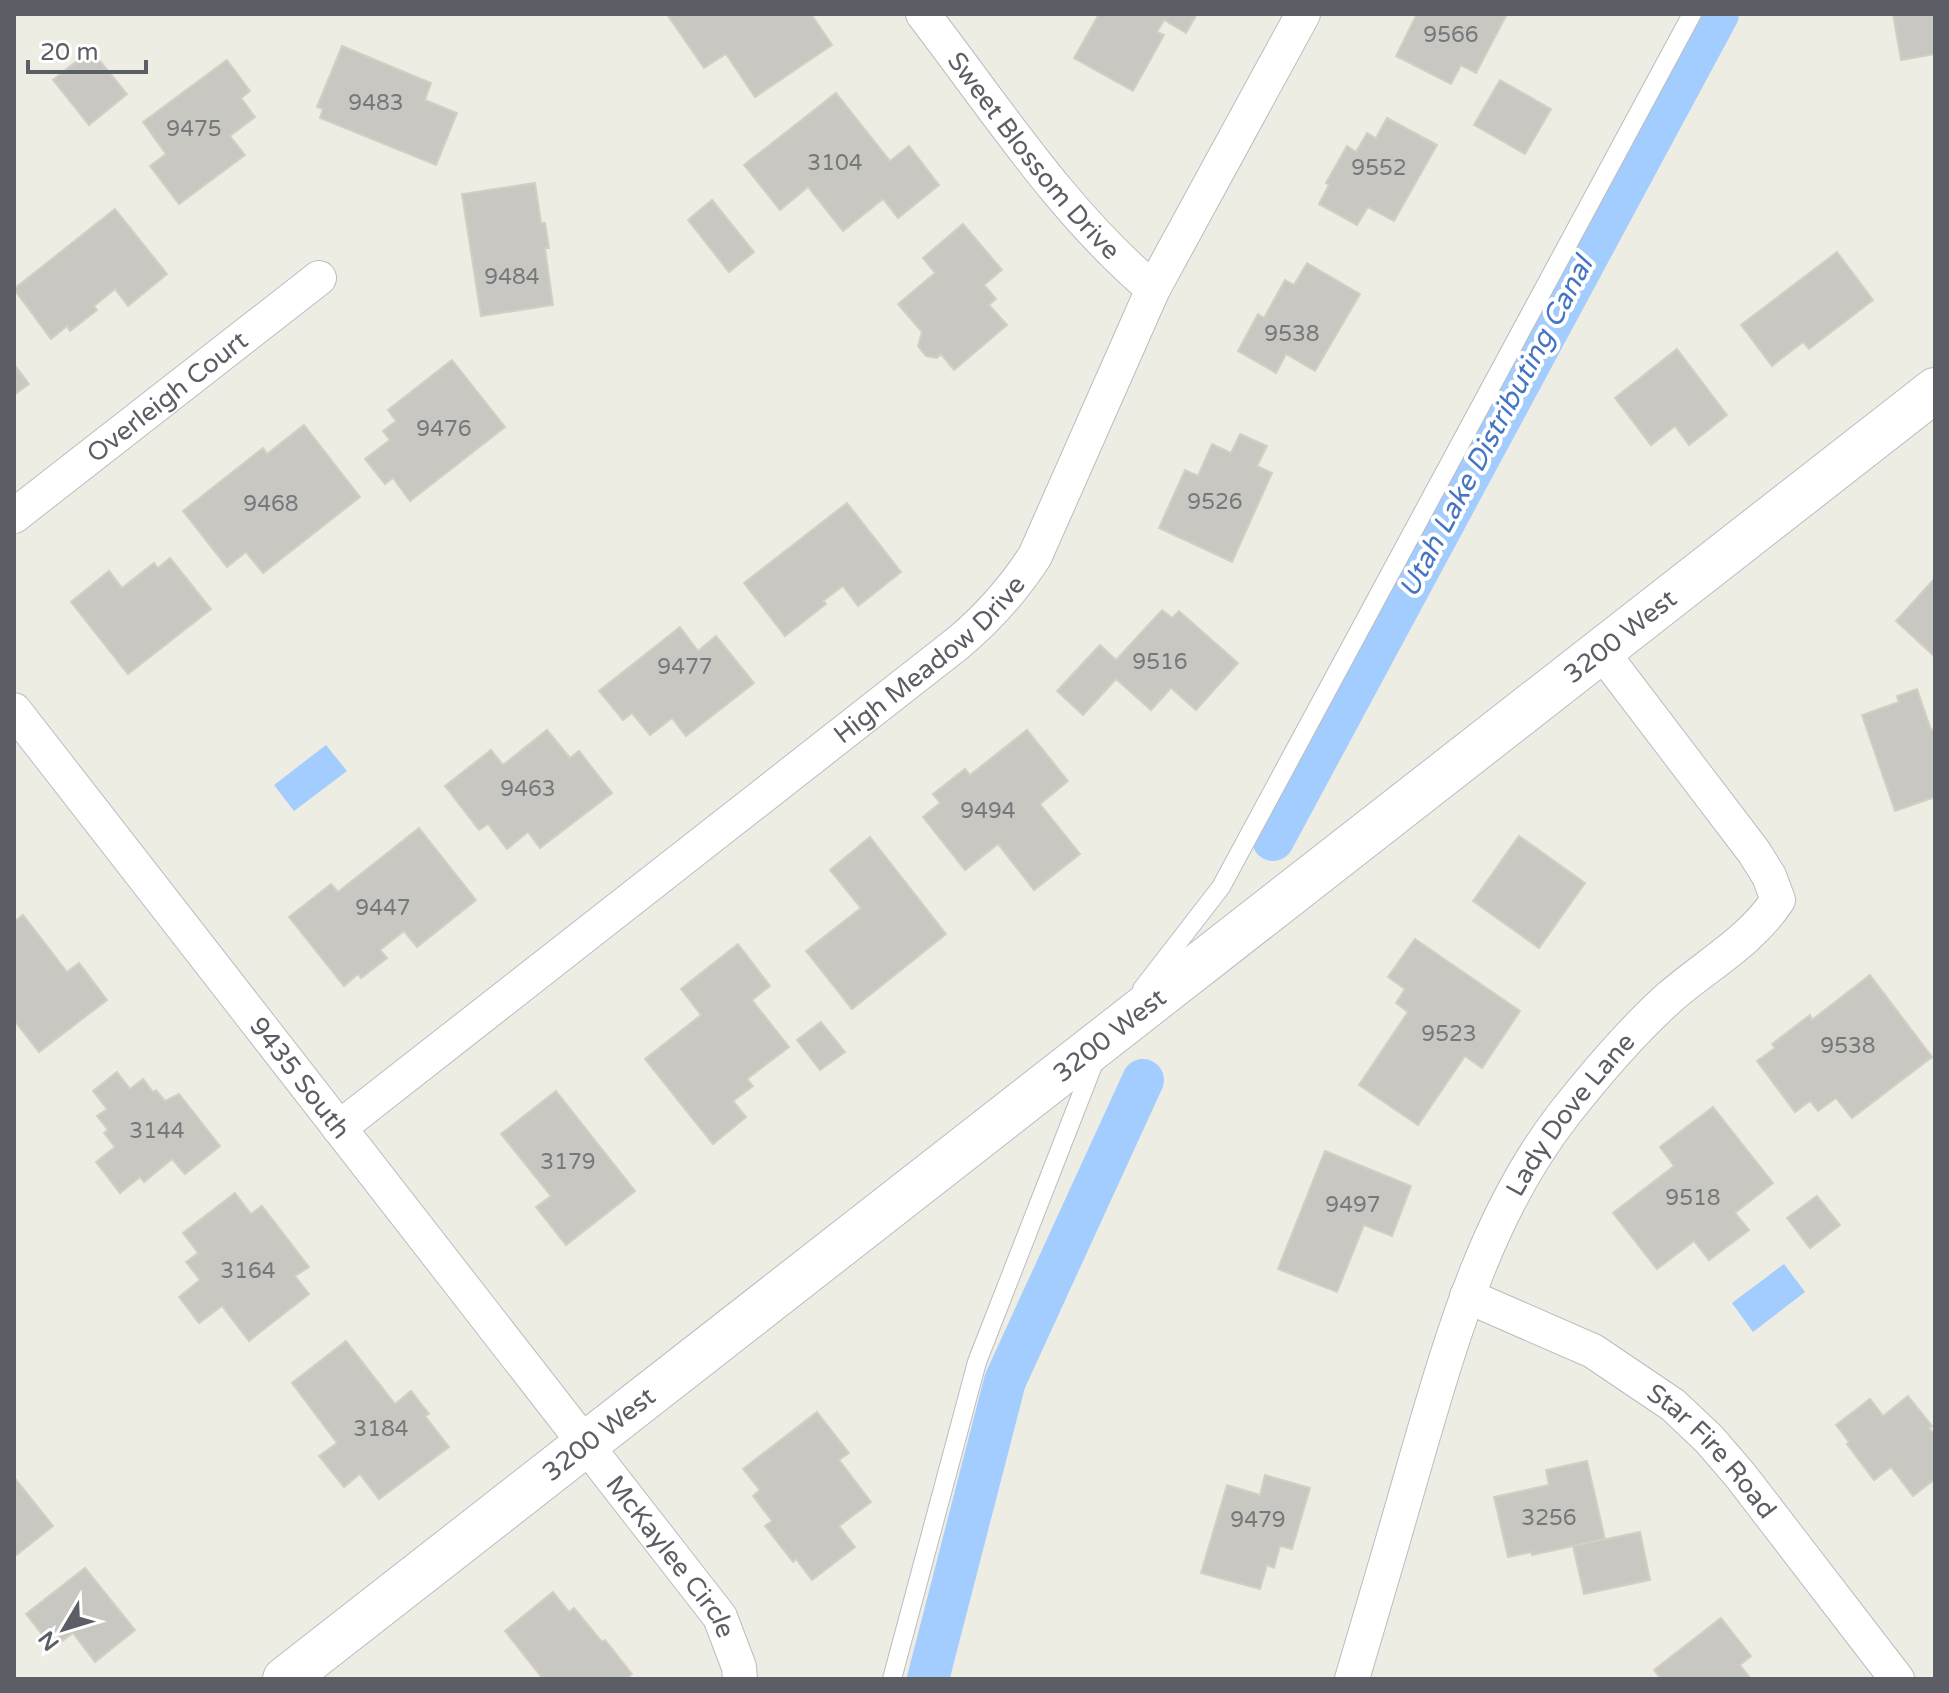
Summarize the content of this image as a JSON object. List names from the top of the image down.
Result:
{
  "streets": {
    "street": [
      "Sweet Blossom Drive",
      "Overleigh Court",
      "3200 West",
      "High Meadow Drive",
      "9435 South",
      "Lady Dove Lane",
      "Star Fire Road",
      "McKaylee Circle"
    ]
  },
  "crossings": [
    ["Sweet Blossom Drive", "High Meadow Drive"],
    ["3200 West", "9435 South"],
    ["3200 West", "Lady Dove Lane"],
    ["3200 West", "McKaylee Circle"],
    ["High Meadow Drive", "9435 South"],
    ["9435 South", "McKaylee Circle"],
    ["Lady Dove Lane", "Star Fire Road"]
  ],
  "water": ["Utah Lake Distributing Canal"],
  "house_numbers": [
    "9566",
    "9483",
    "9475",
    "3104",
    "9552",
    "9484",
    "9538",
    "9476",
    "9526",
    "9468",
    "9516",
    "9477",
    "9463",
    "9494",
    "9447",
    "9523",
    "9538",
    "3144",
    "3179",
    "9518",
    "9497",
    "3164",
    "3184",
    "3256",
    "9479"
  ],
  "scale_bar": "20 m",
  "north": "bottom left"
}
